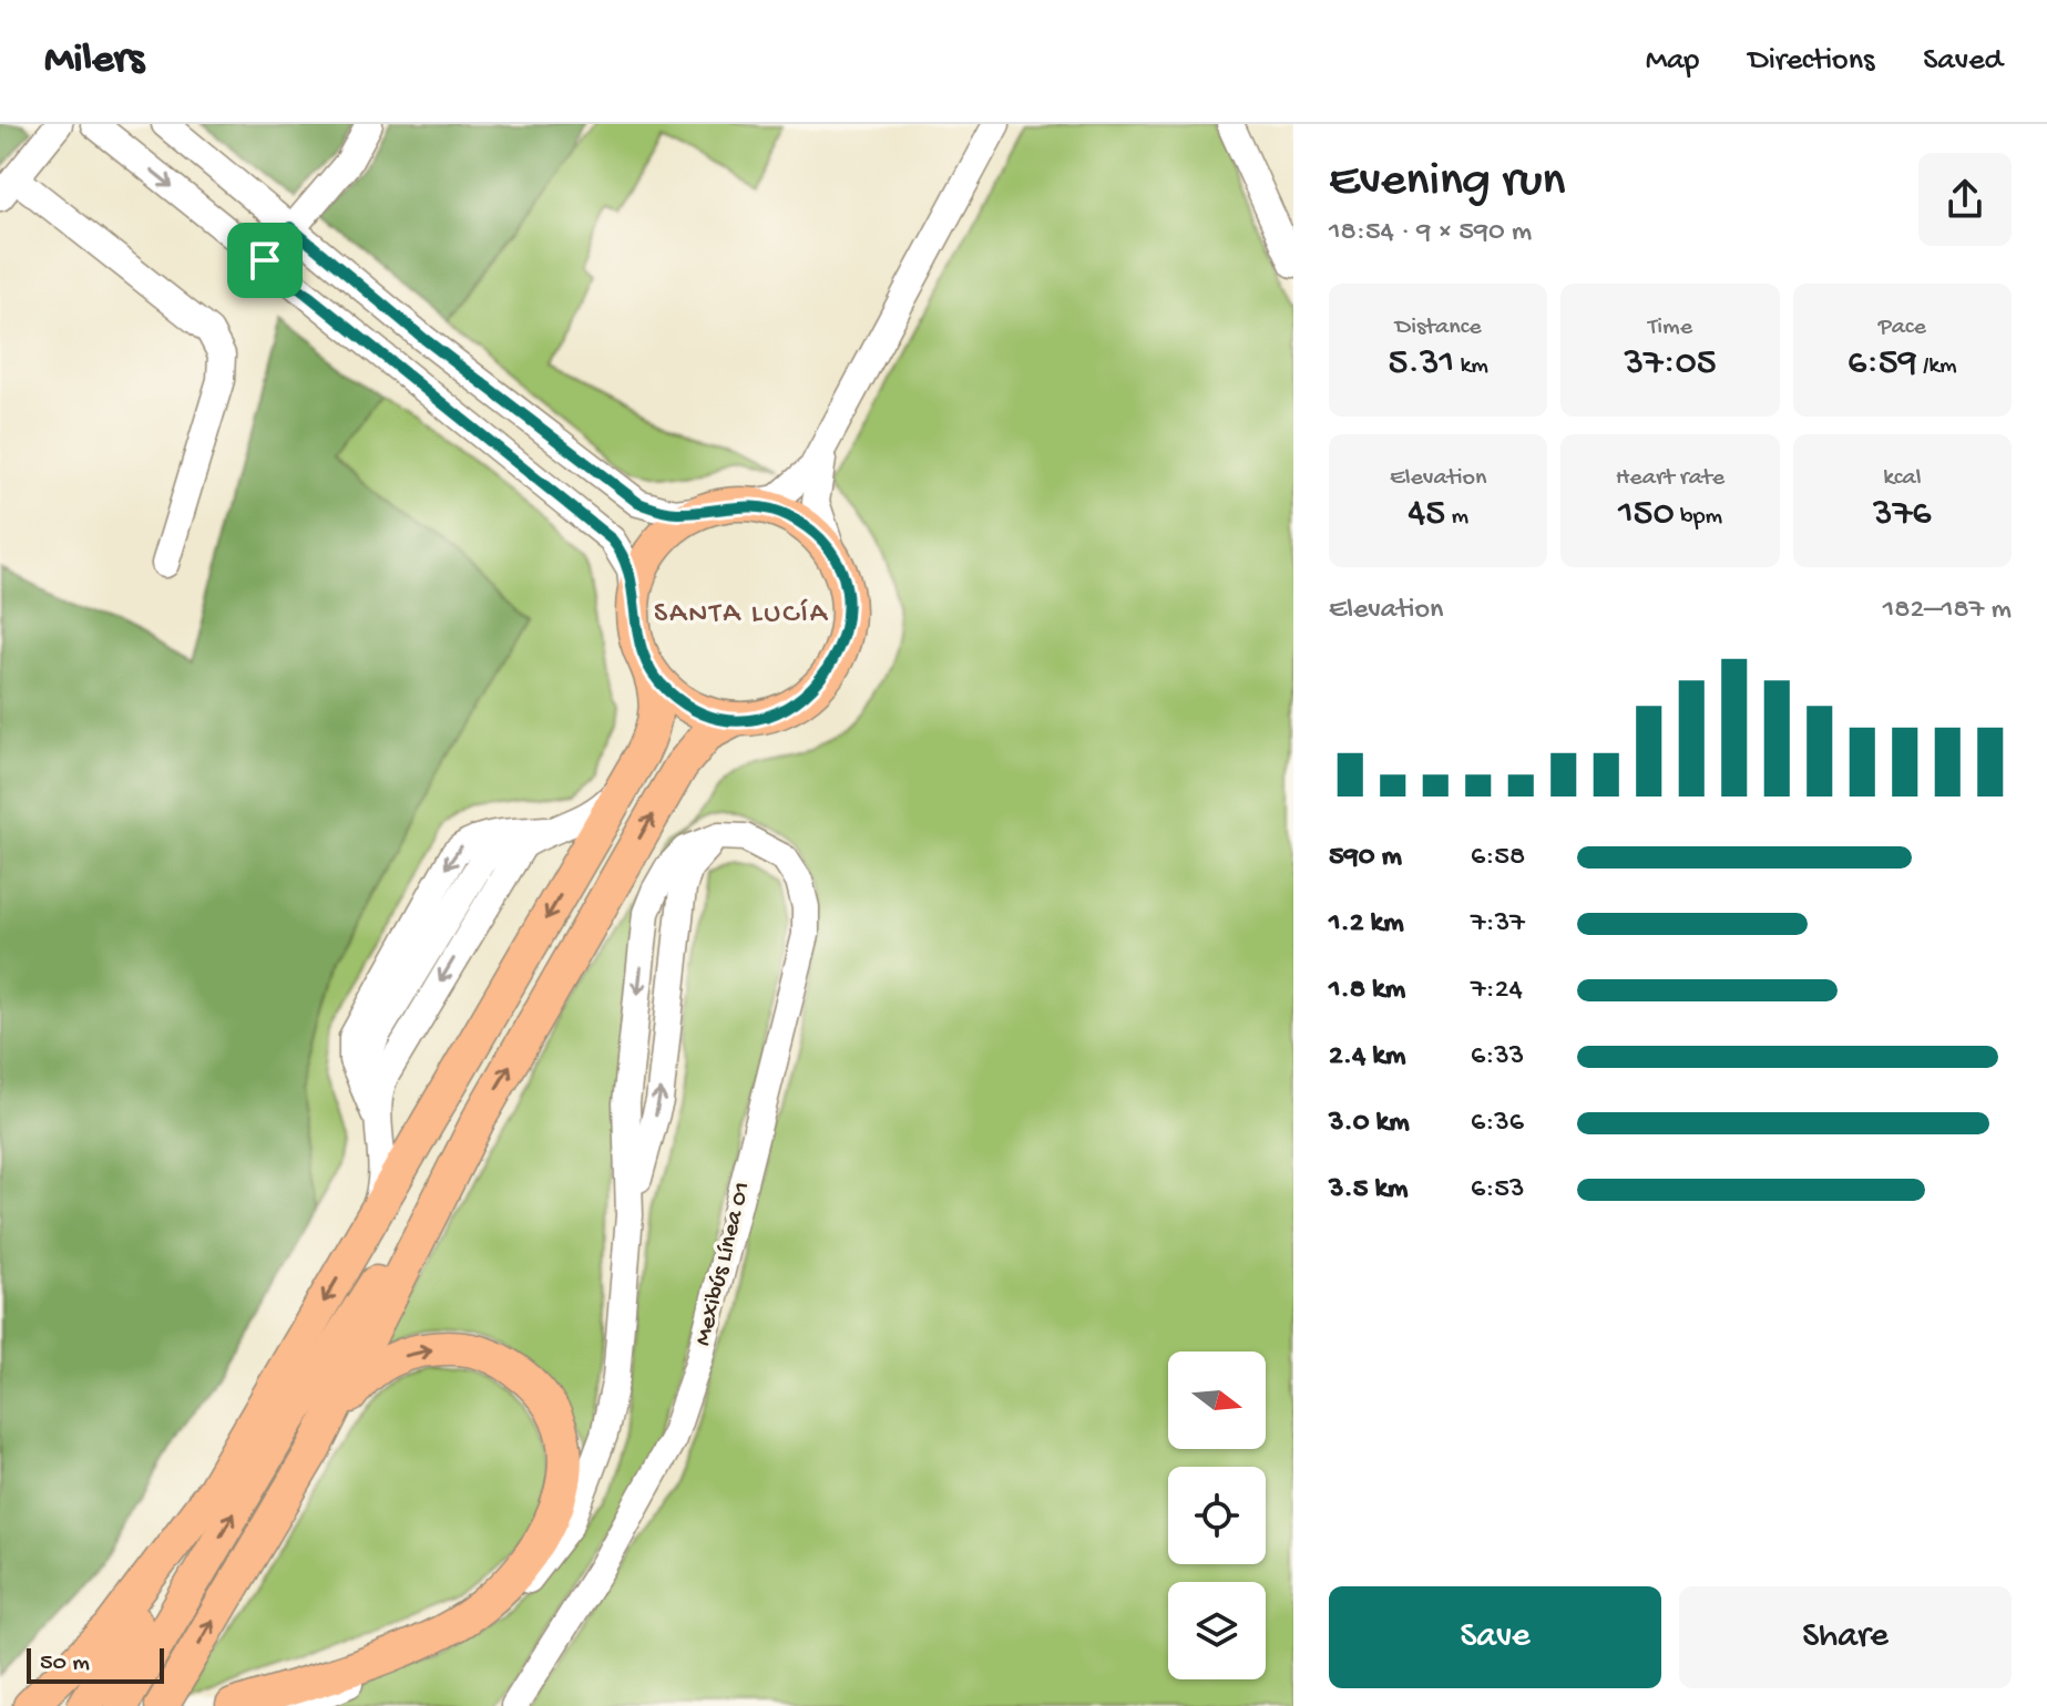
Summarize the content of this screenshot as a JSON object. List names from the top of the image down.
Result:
{
  "streets": {
    "street": ["Mexibús Línea 01"]
  },
  "districts": ["SANTA LUCÍA"],
  "scale_bar": "50 m",
  "north": "right",
  "page": {
    "header": "Milers",
    "nav": ["Map", "Directions", "Saved"],
    "heading": ["Evening run", "18:54 · 9 × 590 m"],
    "stats": [
      ["Distance", "5.31 km"],
      ["Time", "37:05"],
      ["Pace", "6:59 /km"],
      ["Elevation", "45 m"],
      ["Heart rate", "150 bpm"],
      ["kcal", "376"]
    ],
    "chart": ["Elevation", "182–187 m"],
    "list": [
      {
        "name": "590 m",
        "note": "6:58"
      },
      {
        "name": "1.2 km",
        "note": "7:37"
      },
      {
        "name": "1.8 km",
        "note": "7:24"
      },
      {
        "name": "2.4 km",
        "note": "6:33"
      },
      {
        "name": "3.0 km",
        "note": "6:36"
      },
      {
        "name": "3.5 km",
        "note": "6:53"
      }
    ],
    "buttons": ["Save", "Share"],
    "scale": "50 m"
  }
}
